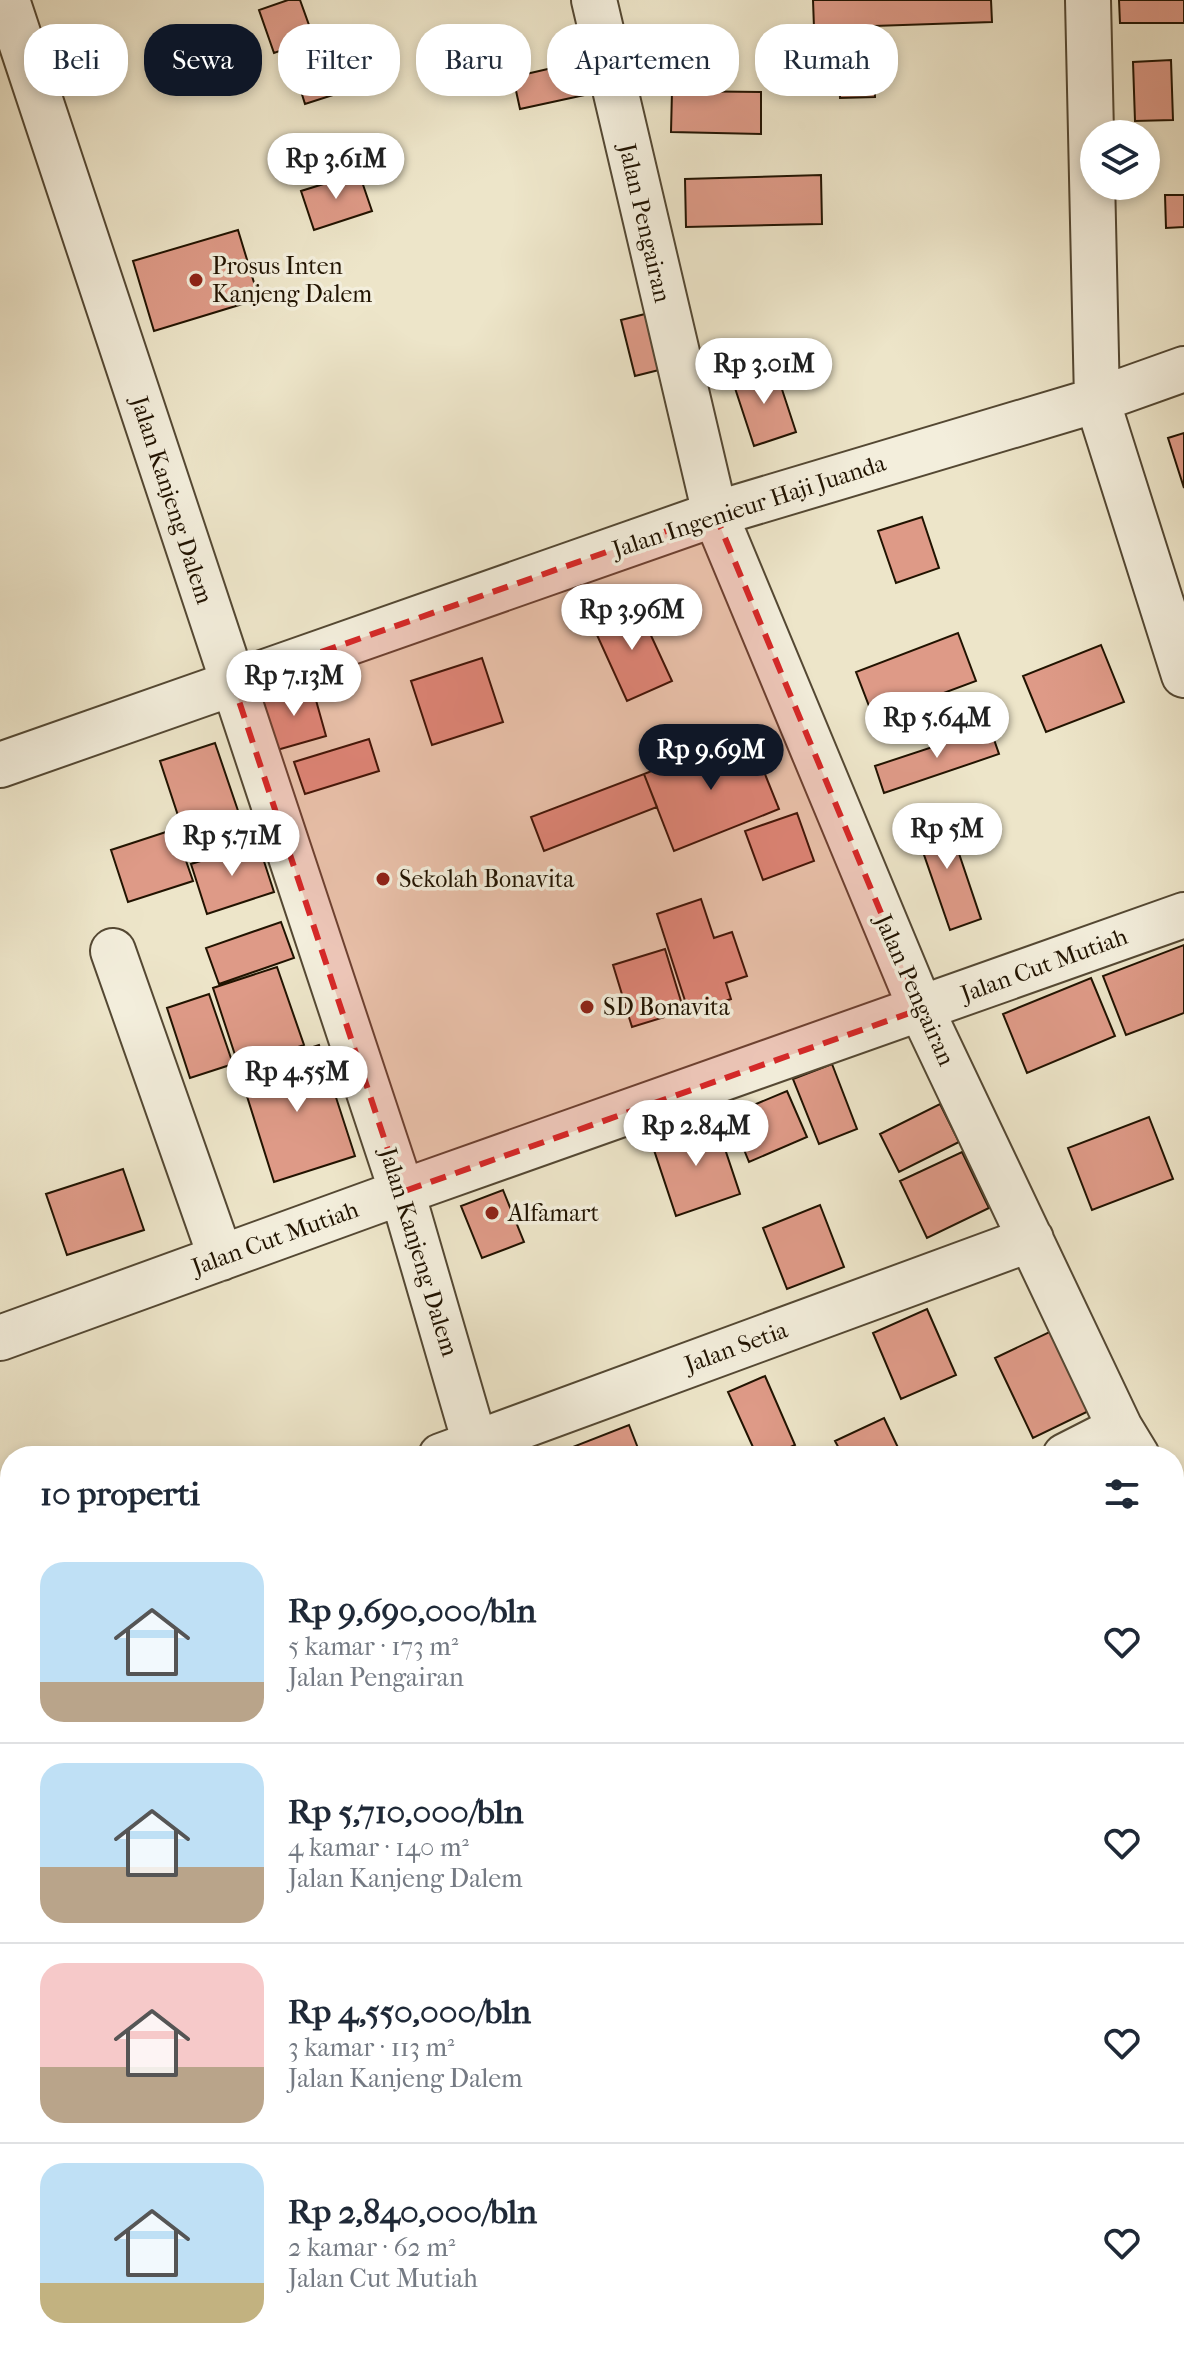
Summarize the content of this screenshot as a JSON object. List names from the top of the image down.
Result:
{
  "streets": {
    "street": [
      "Jalan Pengairan",
      "Jalan Kanjeng Dalem",
      "Jalan Ingenieur Haji Juanda",
      "Jalan Cut Mutiah",
      "Jalan Setia"
    ]
  },
  "crossings": [
    ["Jalan Pengairan", "Jalan Ingenieur Haji Juanda"],
    ["Jalan Pengairan", "Jalan Cut Mutiah"],
    ["Jalan Pengairan", "Jalan Setia"],
    ["Jalan Kanjeng Dalem", "Jalan Ingenieur Haji Juanda"],
    ["Jalan Kanjeng Dalem", "Jalan Cut Mutiah"]
  ],
  "places": [
    "Prosus Inten Kanjeng Dalem",
    "Sekolah Bonavita",
    "SD Bonavita",
    "Alfamart"
  ],
  "page": {
    "chip": [
      "Beli",
      "Sewa",
      "Filter",
      "Baru",
      "Apartemen",
      "Rumah"
    ],
    "price": [
      "Rp 3.61M",
      "Rp 3.01M",
      "Rp 3.96M",
      "Rp 7.13M",
      "Rp 5.64M",
      "Rp 9.69M",
      "Rp 5M",
      "Rp 5.71M",
      "Rp 4.55M",
      "Rp 2.84M"
    ],
    "heading": "10 properti",
    "list": [
      {
        "name": "Rp 9,690,000/bln",
        "note": "5 kamar · 173 m² · Jalan Pengairan"
      },
      {
        "name": "Rp 5,710,000/bln",
        "note": "4 kamar · 140 m² · Jalan Kanjeng Dalem"
      },
      {
        "name": "Rp 4,550,000/bln",
        "note": "3 kamar · 113 m² · Jalan Kanjeng Dalem"
      },
      {
        "name": "Rp 2,840,000/bln",
        "note": "2 kamar · 62 m² · Jalan Cut Mutiah"
      }
    ]
  }
}
